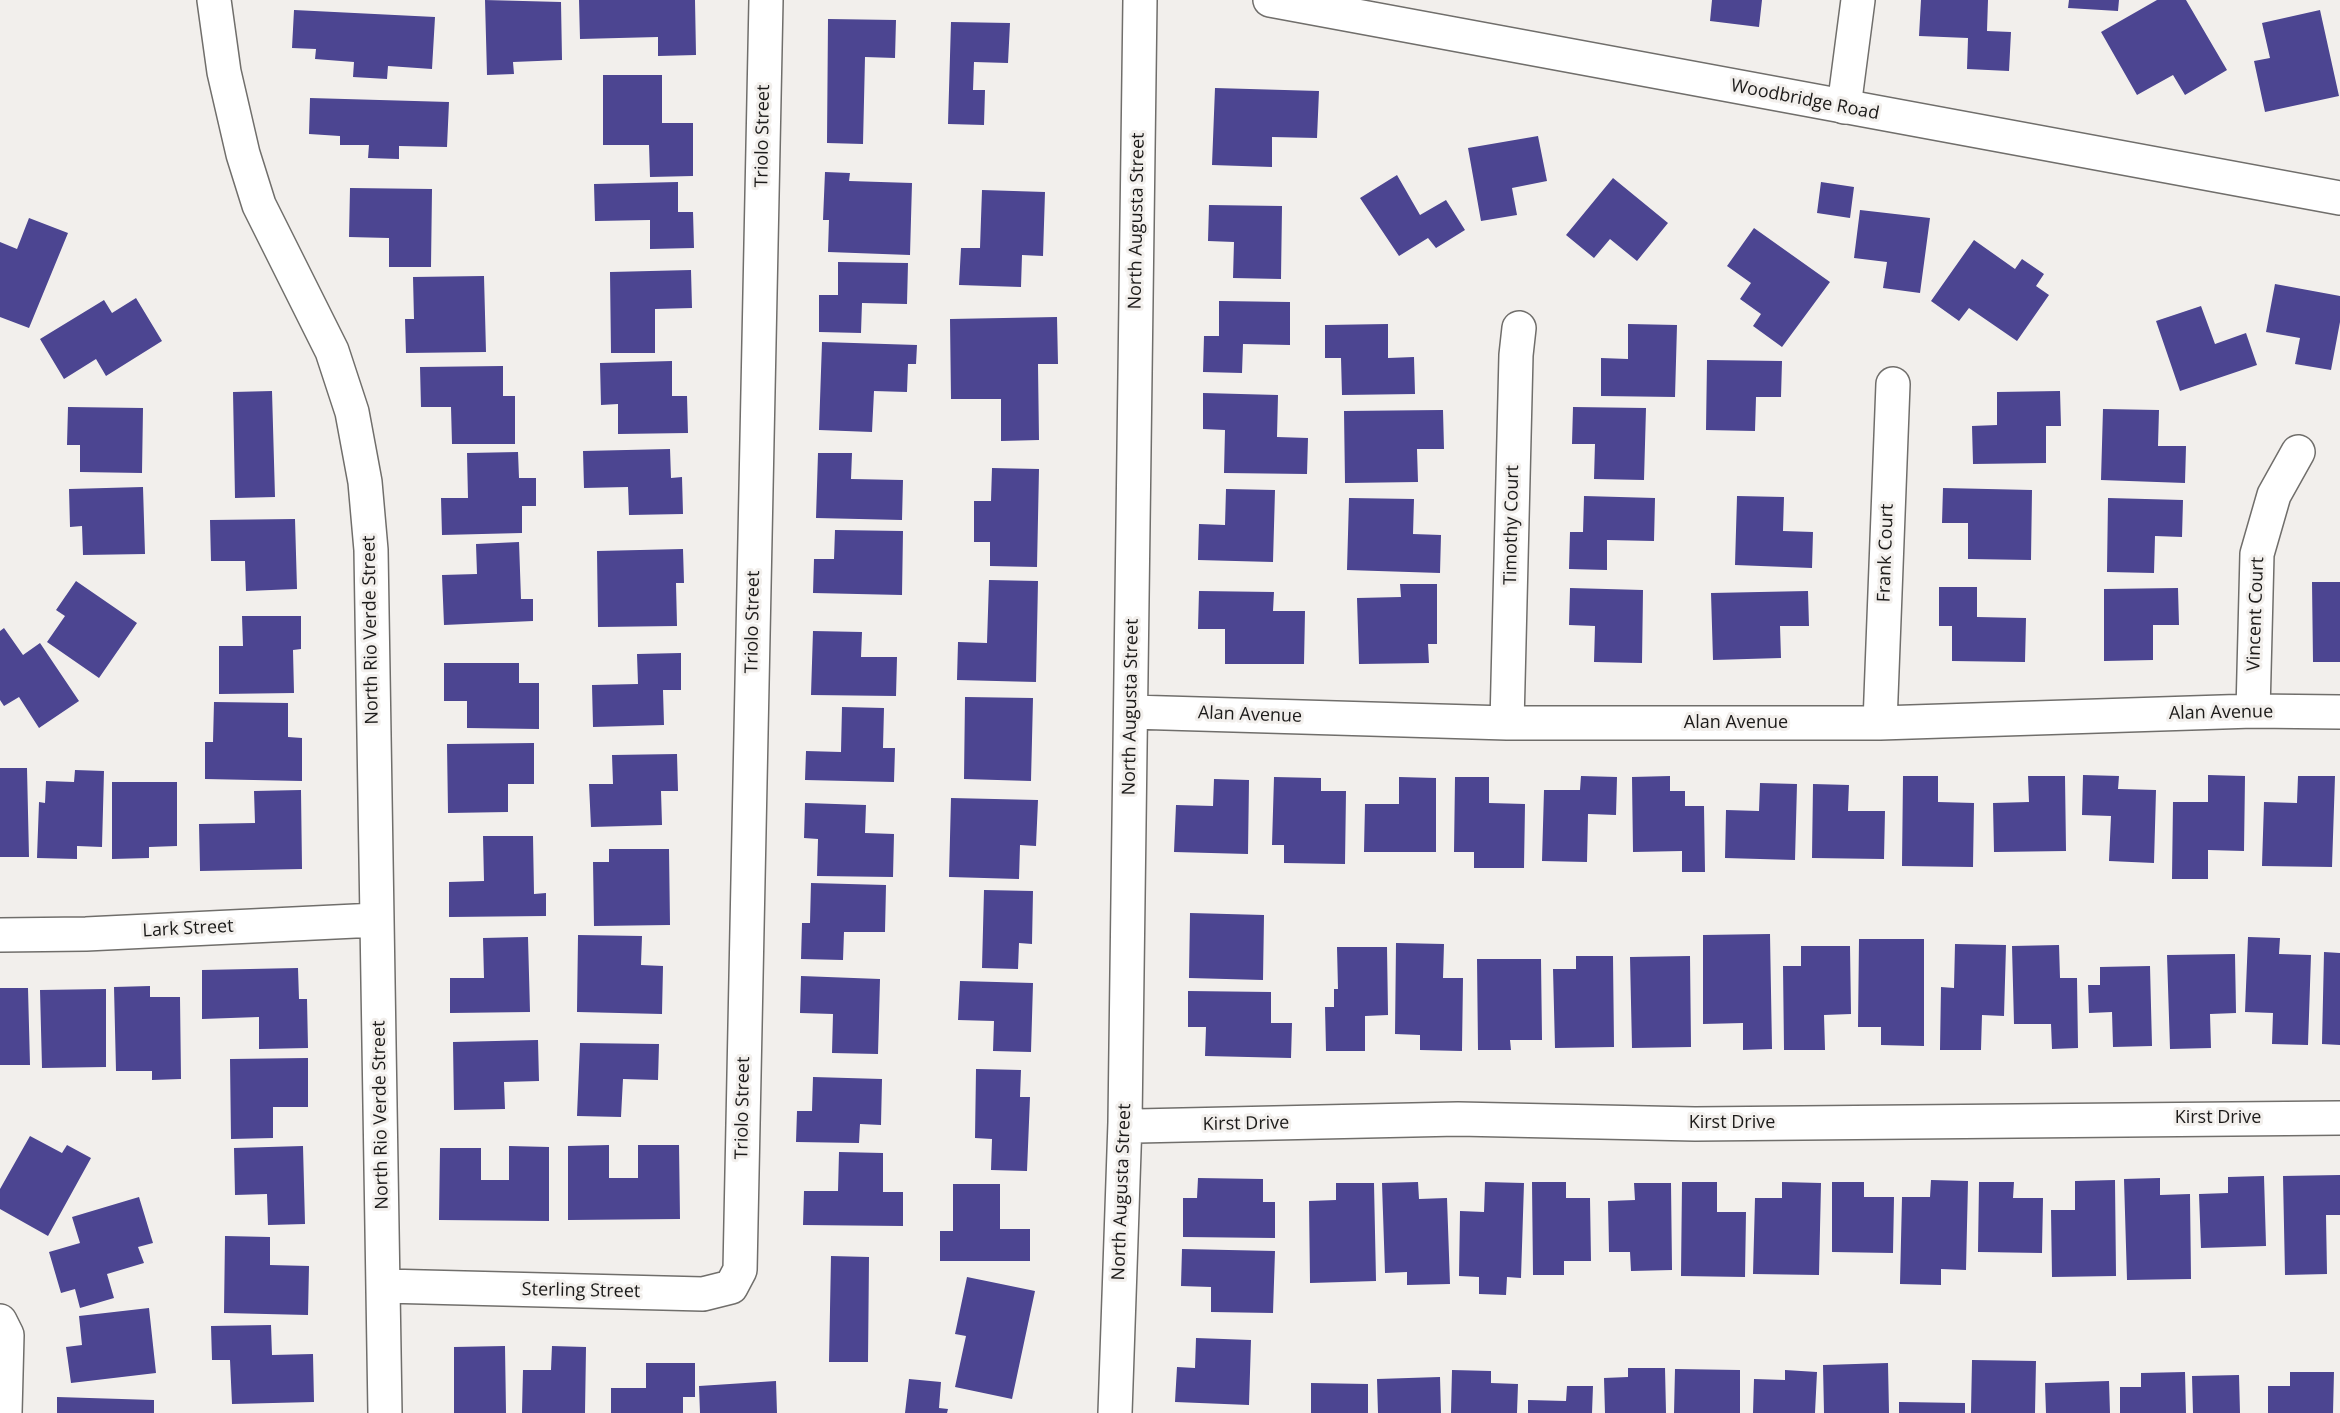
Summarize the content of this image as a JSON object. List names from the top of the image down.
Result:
{
  "streets": {
    "street": [
      "Woodbridge Road",
      "Triolo Street",
      "North Augusta Street",
      "Timothy Court",
      "Frank Court",
      "Vincent Court",
      "North Rio Verde Street",
      "Alan Avenue",
      "Lark Street",
      "Kirst Drive",
      "Sterling Street"
    ]
  },
  "crossings": [
    ["Triolo Street", "Sterling Street"],
    ["North Augusta Street", "Alan Avenue"],
    ["North Augusta Street", "Kirst Drive"],
    ["Timothy Court", "Alan Avenue"],
    ["Frank Court", "Alan Avenue"],
    ["Vincent Court", "Alan Avenue"],
    ["North Rio Verde Street", "Lark Street"],
    ["North Rio Verde Street", "Sterling Street"]
  ]
}
